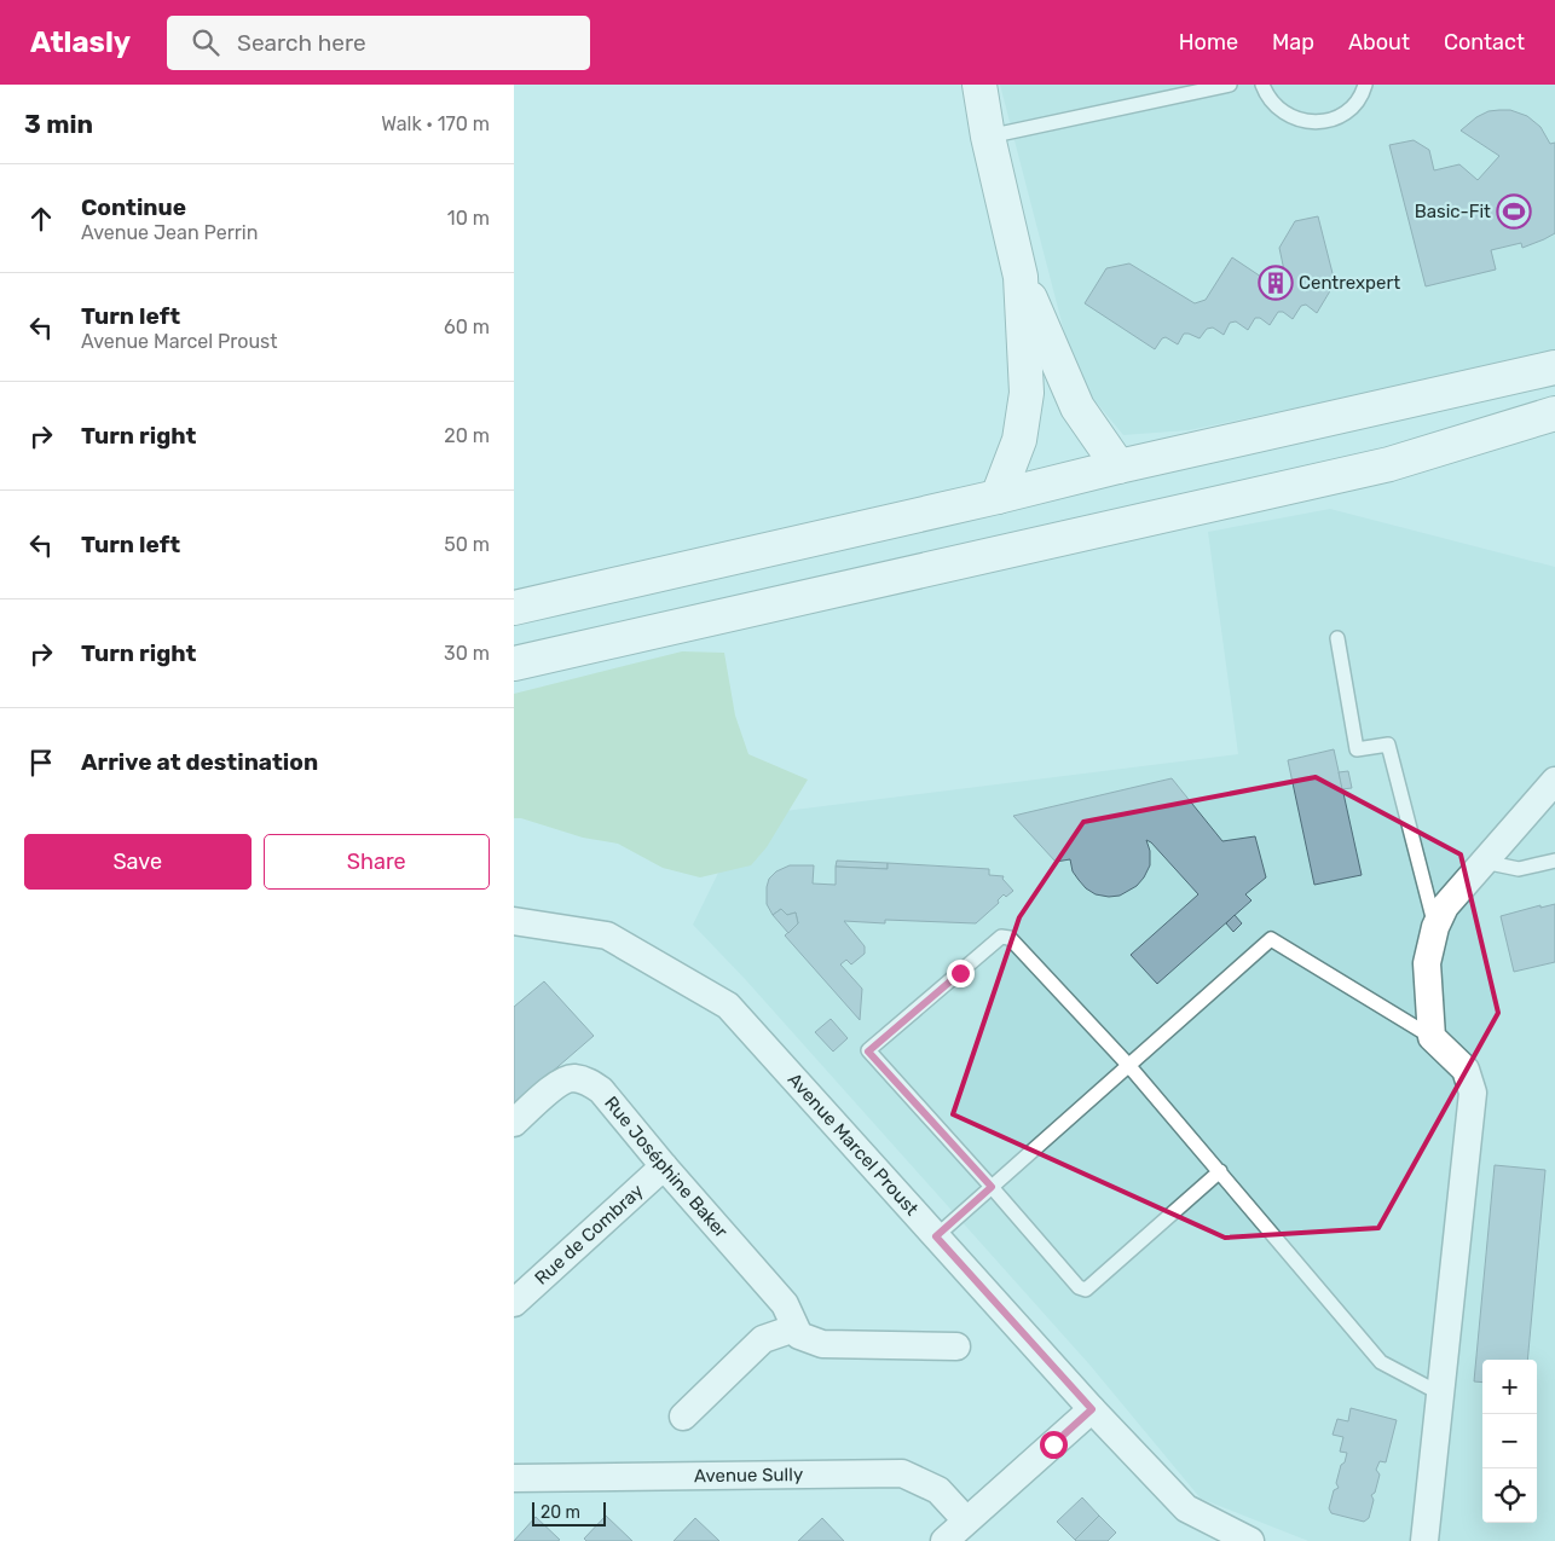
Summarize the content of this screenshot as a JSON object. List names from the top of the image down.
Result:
{
  "streets": {
    "street": [
      "Avenue Marcel Proust",
      "Rue Joséphine Baker",
      "Rue de Combray",
      "Avenue Sully"
    ]
  },
  "crossings": [
    ["Rue Joséphine Baker", "Rue de Combray"]
  ],
  "places": {
    "sports": ["Basic-Fit"],
    "building": ["Centrexpert"]
  },
  "scale_bar": "20 m",
  "page": {
    "header": "Atlasly",
    "search": "Search here",
    "nav": [
      "Home",
      "Map",
      "About",
      "Contact"
    ],
    "heading": ["3 min", "Walk · 170 m"],
    "list": [
      ["Continue", "Avenue Jean Perrin", "10 m"],
      ["Turn left", "Avenue Marcel Proust", "60 m"],
      ["Turn right", "20 m"],
      ["Turn left", "50 m"],
      ["Turn right", "30 m"],
      "Arrive at destination"
    ],
    "buttons": ["Save", "Share"],
    "map_buttons": ["+", "−"],
    "scale": "20 m"
  }
}
